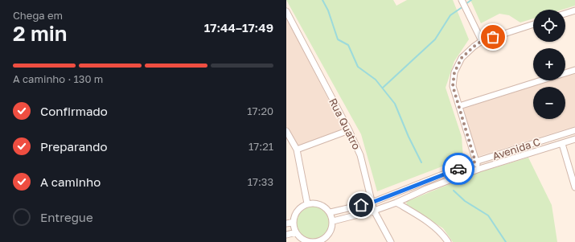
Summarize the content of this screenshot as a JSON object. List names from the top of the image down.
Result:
{
  "streets": {
    "street": ["Rua Quatro", "Avenida C"]
  },
  "crossings": [
    ["Rua Quatro", "Avenida C"]
  ],
  "page": {
    "heading": ["2 min", "Chega em", "17:44–17:49"],
    "map_buttons": ["+", "−"],
    "bar": "A caminho · 130 m",
    "list": [
      ["Confirmado", "17:20"],
      ["Preparando", "17:21"],
      ["A caminho", "17:33"],
      "Entregue"
    ]
  }
}
